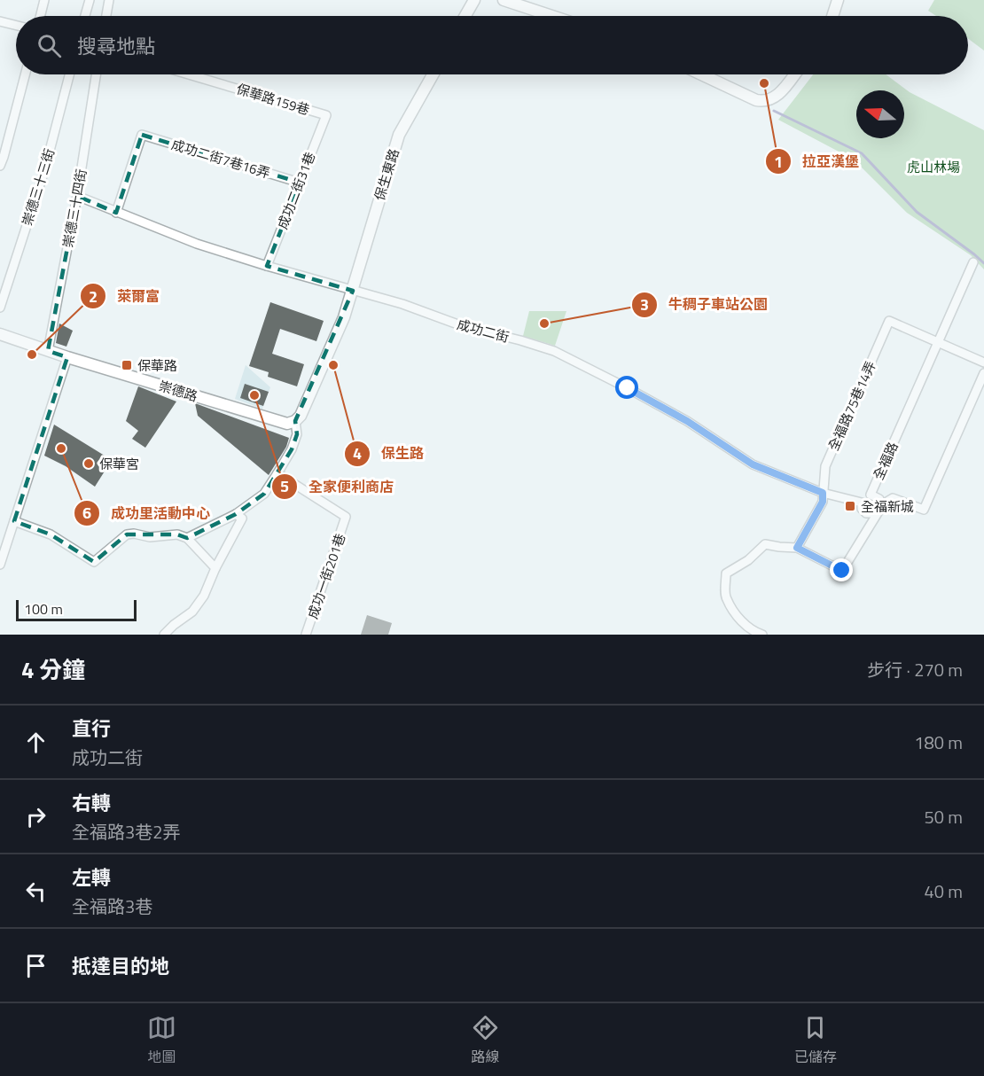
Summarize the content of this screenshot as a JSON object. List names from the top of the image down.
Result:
{
  "streets": {
    "street": [
      "保華路159巷",
      "成功二街7巷16弄",
      "保生東路",
      "崇德三十三街",
      "成功二街31巷",
      "崇德三十四街",
      "成功二街",
      "崇德路",
      "全福路75巷14弄",
      "全福路",
      "成功一街201巷"
    ]
  },
  "crossings": [
    ["保華路159巷", "成功二街31巷"],
    ["成功二街7巷16弄", "成功二街31巷"],
    ["成功二街7巷16弄", "成功二街"],
    ["保生東路", "成功二街"],
    ["保生東路", "崇德路"],
    ["成功二街31巷", "成功二街"],
    ["崇德三十四街", "成功二街"],
    ["崇德三十四街", "崇德路"],
    ["成功二街", "全福路75巷14弄"],
    ["成功二街", "全福路"],
    ["全福路75巷14弄", "全福路"]
  ],
  "parks": ["虎山林場"],
  "places": {
    "other": [
      "拉亞漢堡",
      "牛稠子車站公園",
      "萊爾富",
      "保生路",
      "全家便利商店",
      "成功里活動中心",
      "保華宮"
    ],
    "transit": ["保華路", "全福新城"]
  },
  "scale_bar": "100 m",
  "north": "left",
  "page": {
    "search": "搜尋地點",
    "scale": "100 m",
    "heading": ["4 分鐘", "步行 · 270 m"],
    "list": [
      ["直行", "成功二街", "180 m"],
      ["右轉", "全福路3巷2弄", "50 m"],
      ["左轉", "全福路3巷", "40 m"],
      "抵達目的地"
    ],
    "nav": ["地圖", "路線", "已儲存"]
  }
}
